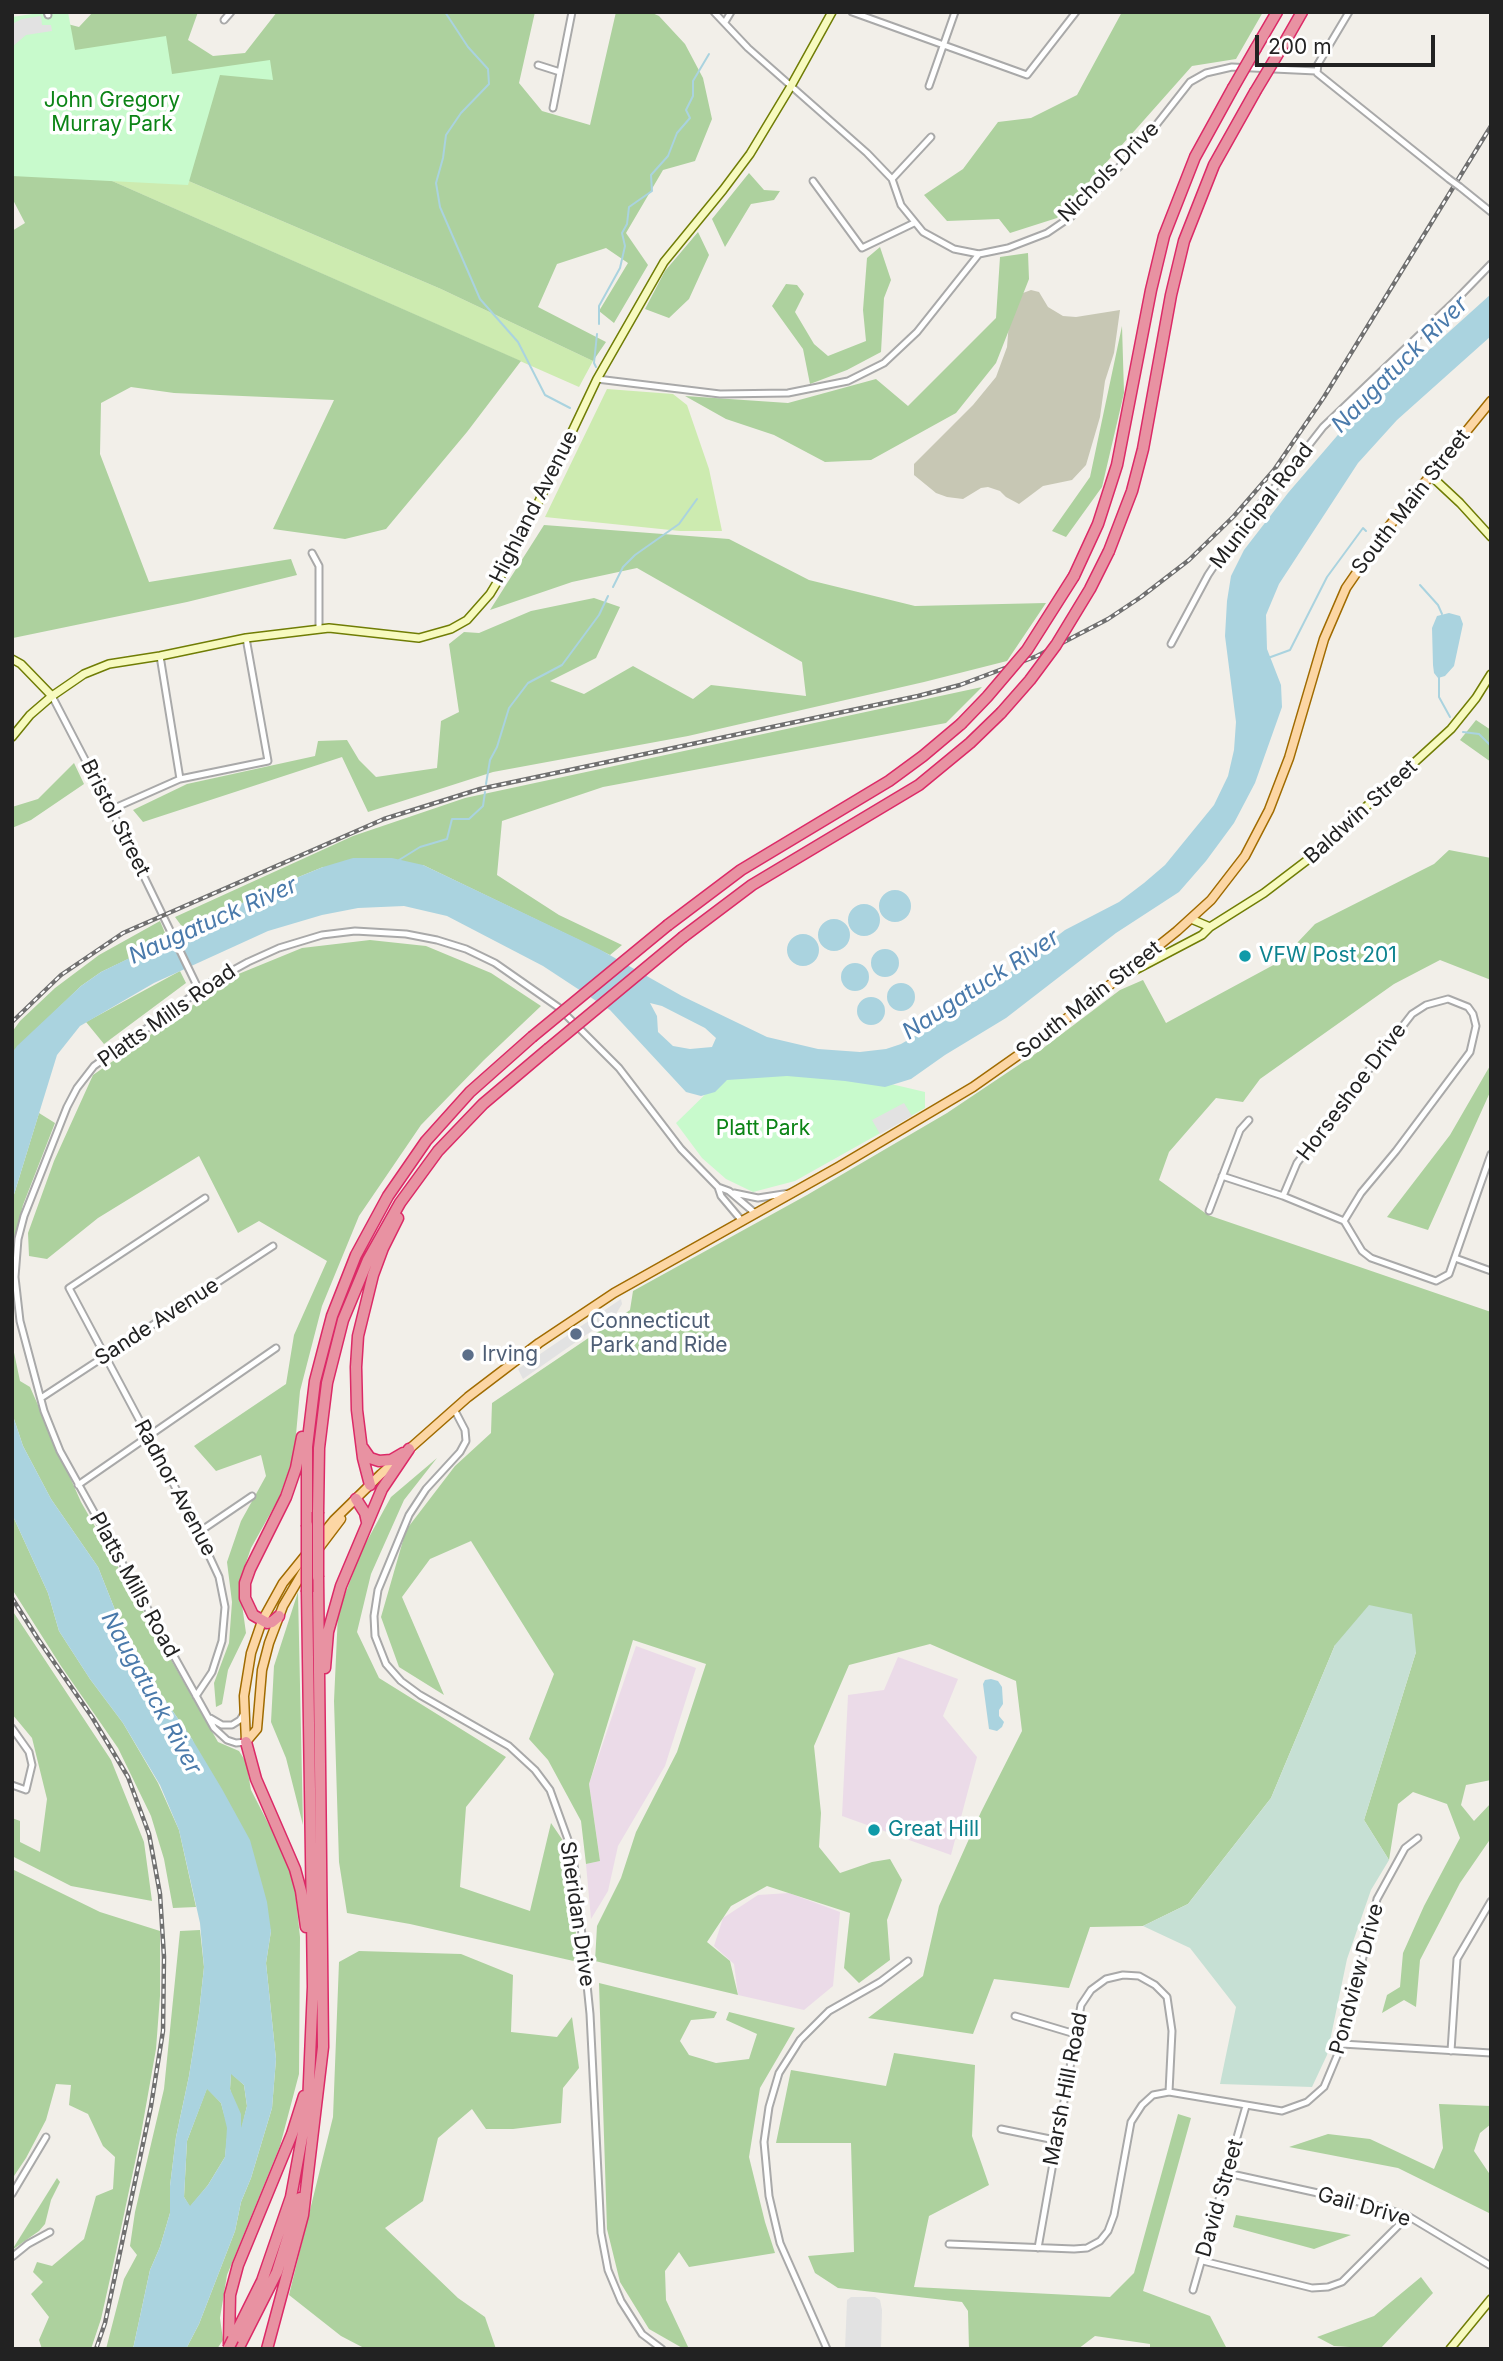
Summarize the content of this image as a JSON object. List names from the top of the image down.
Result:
{
  "streets": {
    "main road": [
      "South Main Street",
      "Highland Avenue",
      "Baldwin Street",
      "Bristol Street"
    ],
    "street": [
      "Nichols Drive",
      "Municipal Road",
      "Platts Mills Road",
      "Horseshoe Drive",
      "Sande Avenue",
      "Radnor Avenue",
      "Sheridan Drive",
      "Pondview Drive",
      "Marsh Hill Road",
      "David Street",
      "Gail Drive"
    ]
  },
  "crossings": [
    ["Nichols Drive", "Highland Avenue"],
    ["South Main Street", "Baldwin Street"],
    ["South Main Street", "Platts Mills Road"],
    ["South Main Street", "Sheridan Drive"],
    ["Highland Avenue", "Bristol Street"],
    ["Bristol Street", "Platts Mills Road"],
    ["Platts Mills Road", "Sande Avenue"],
    ["Platts Mills Road", "Radnor Avenue"],
    ["Sande Avenue", "Radnor Avenue"],
    ["Pondview Drive", "Marsh Hill Road"],
    ["Pondview Drive", "David Street"],
    ["David Street", "Gail Drive"]
  ],
  "water": ["Naugatuck River"],
  "parks": ["John Gregory Murray Park", "Platt Park"],
  "places": [
    "VFW Post 201",
    "Connecticut Park and Ride",
    "Irving",
    "Great Hill"
  ],
  "scale_bar": "200 m"
}
